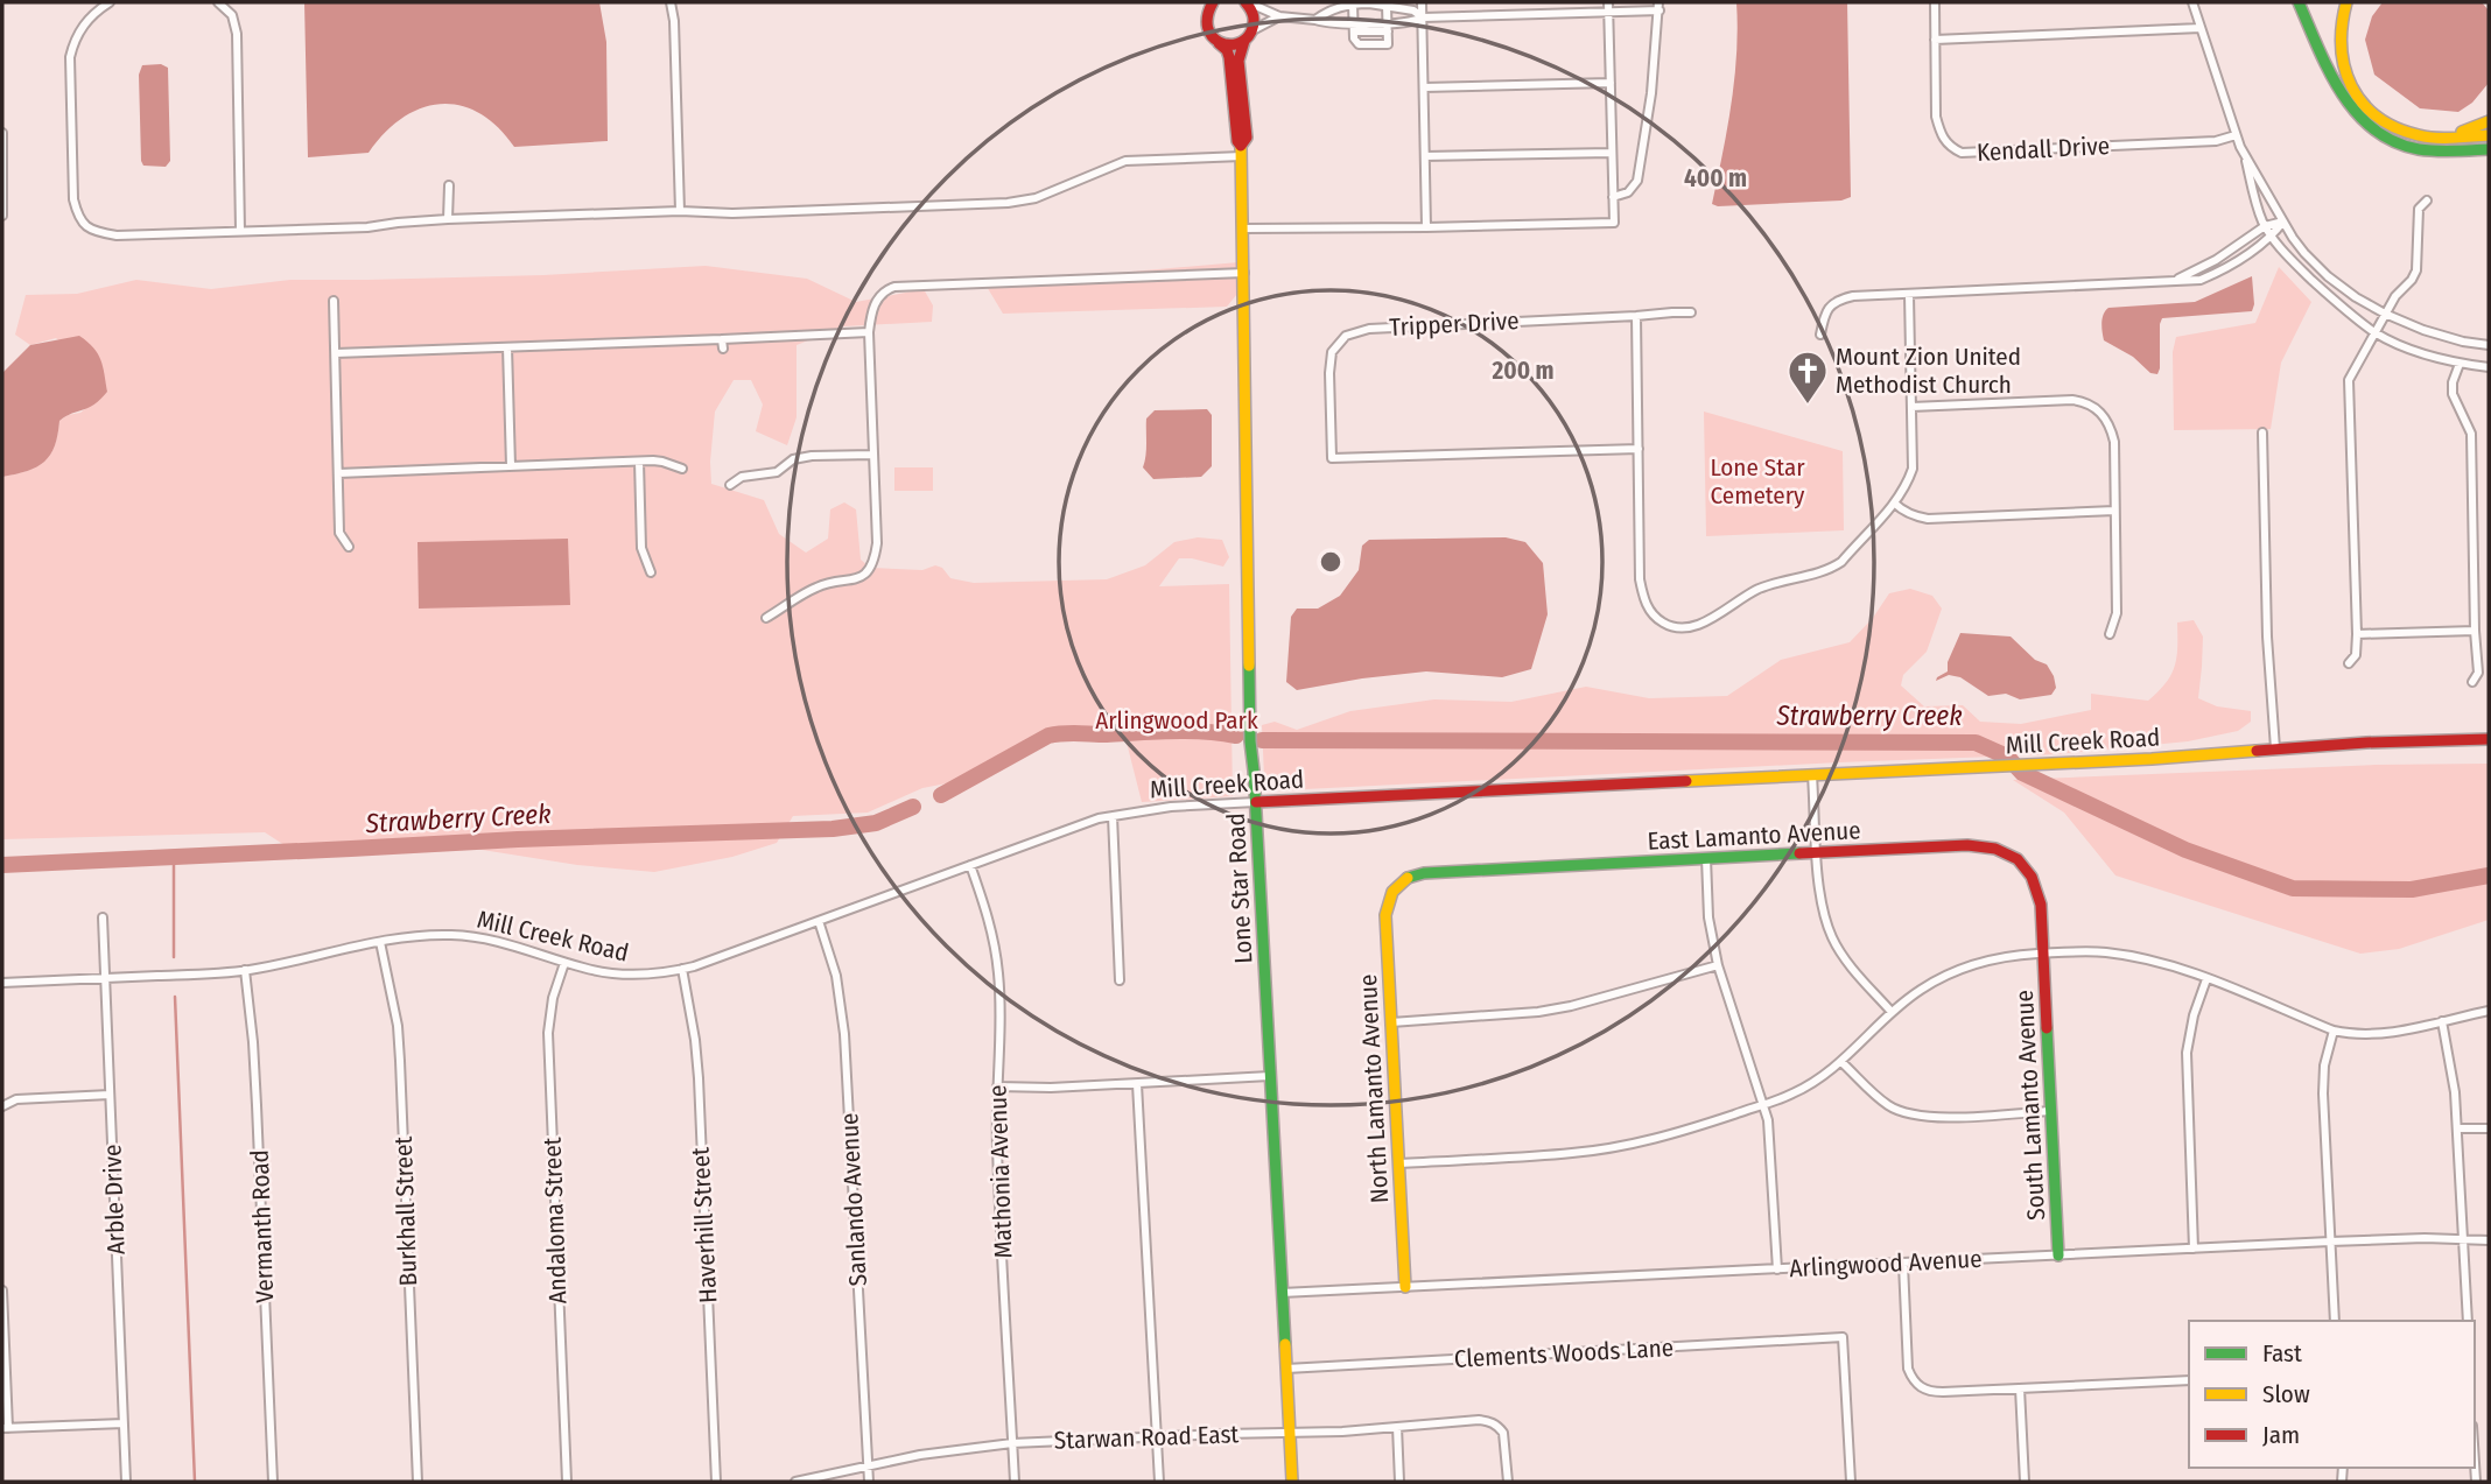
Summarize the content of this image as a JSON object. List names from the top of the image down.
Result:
{
  "streets": {
    "main road": [
      "Mill Creek Road",
      "East Lamanto Avenue",
      "Lone Star Road",
      "North Lamanto Avenue",
      "South Lamanto Avenue"
    ],
    "street": [
      "Kendall Drive",
      "Tripper Drive",
      "Mathonia Avenue",
      "Arble Drive",
      "Sanlando Avenue",
      "Burkhall Street",
      "Andaloma Street",
      "Haverhill Street",
      "Vermanth Road",
      "Arlingwood Avenue",
      "Clements Woods Lane",
      "Starwan Road East"
    ]
  },
  "crossings": [
    ["Mill Creek Road", "Lone Star Road"],
    ["Mill Creek Road", "Mathonia Avenue"],
    ["Mill Creek Road", "Arble Drive"],
    ["Mill Creek Road", "Sanlando Avenue"],
    ["Mill Creek Road", "Burkhall Street"],
    ["Mill Creek Road", "Andaloma Street"],
    ["Mill Creek Road", "Haverhill Street"],
    ["Mill Creek Road", "Vermanth Road"],
    ["East Lamanto Avenue", "North Lamanto Avenue"],
    ["East Lamanto Avenue", "South Lamanto Avenue"],
    ["Lone Star Road", "Arlingwood Avenue"],
    ["Lone Star Road", "Clements Woods Lane"],
    ["Lone Star Road", "Starwan Road East"],
    ["North Lamanto Avenue", "Arlingwood Avenue"],
    ["South Lamanto Avenue", "Arlingwood Avenue"],
    ["Mathonia Avenue", "Starwan Road East"],
    ["Sanlando Avenue", "Starwan Road East"]
  ],
  "water": ["Strawberry Creek"],
  "parks": ["Lone Star Cemetery", "Arlingwood Park"],
  "places": {
    "church": ["Mount Zion United Methodist Church"]
  },
  "legend": ["Fast", "Slow", "Jam"],
  "rings": ["400 m", "200 m"]
}
